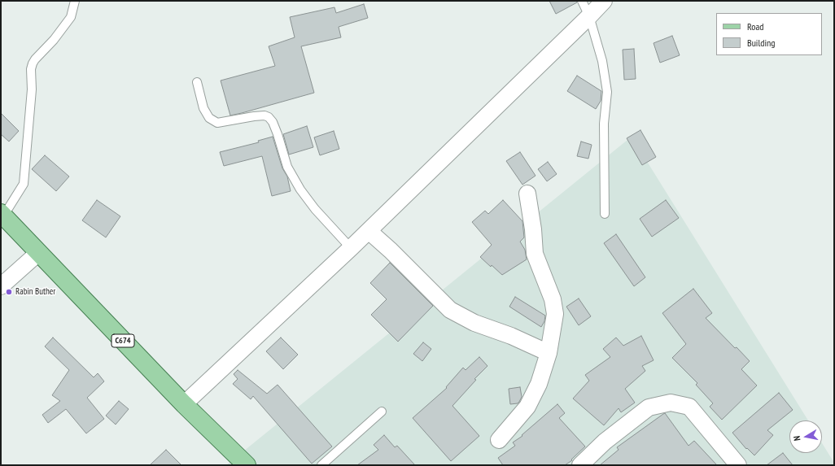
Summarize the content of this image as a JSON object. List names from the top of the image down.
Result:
{
  "streets": {
    "main road": ["C674"]
  },
  "places": ["Rabin Buther"],
  "legend": ["Road", "Building"],
  "north": "left"
}
